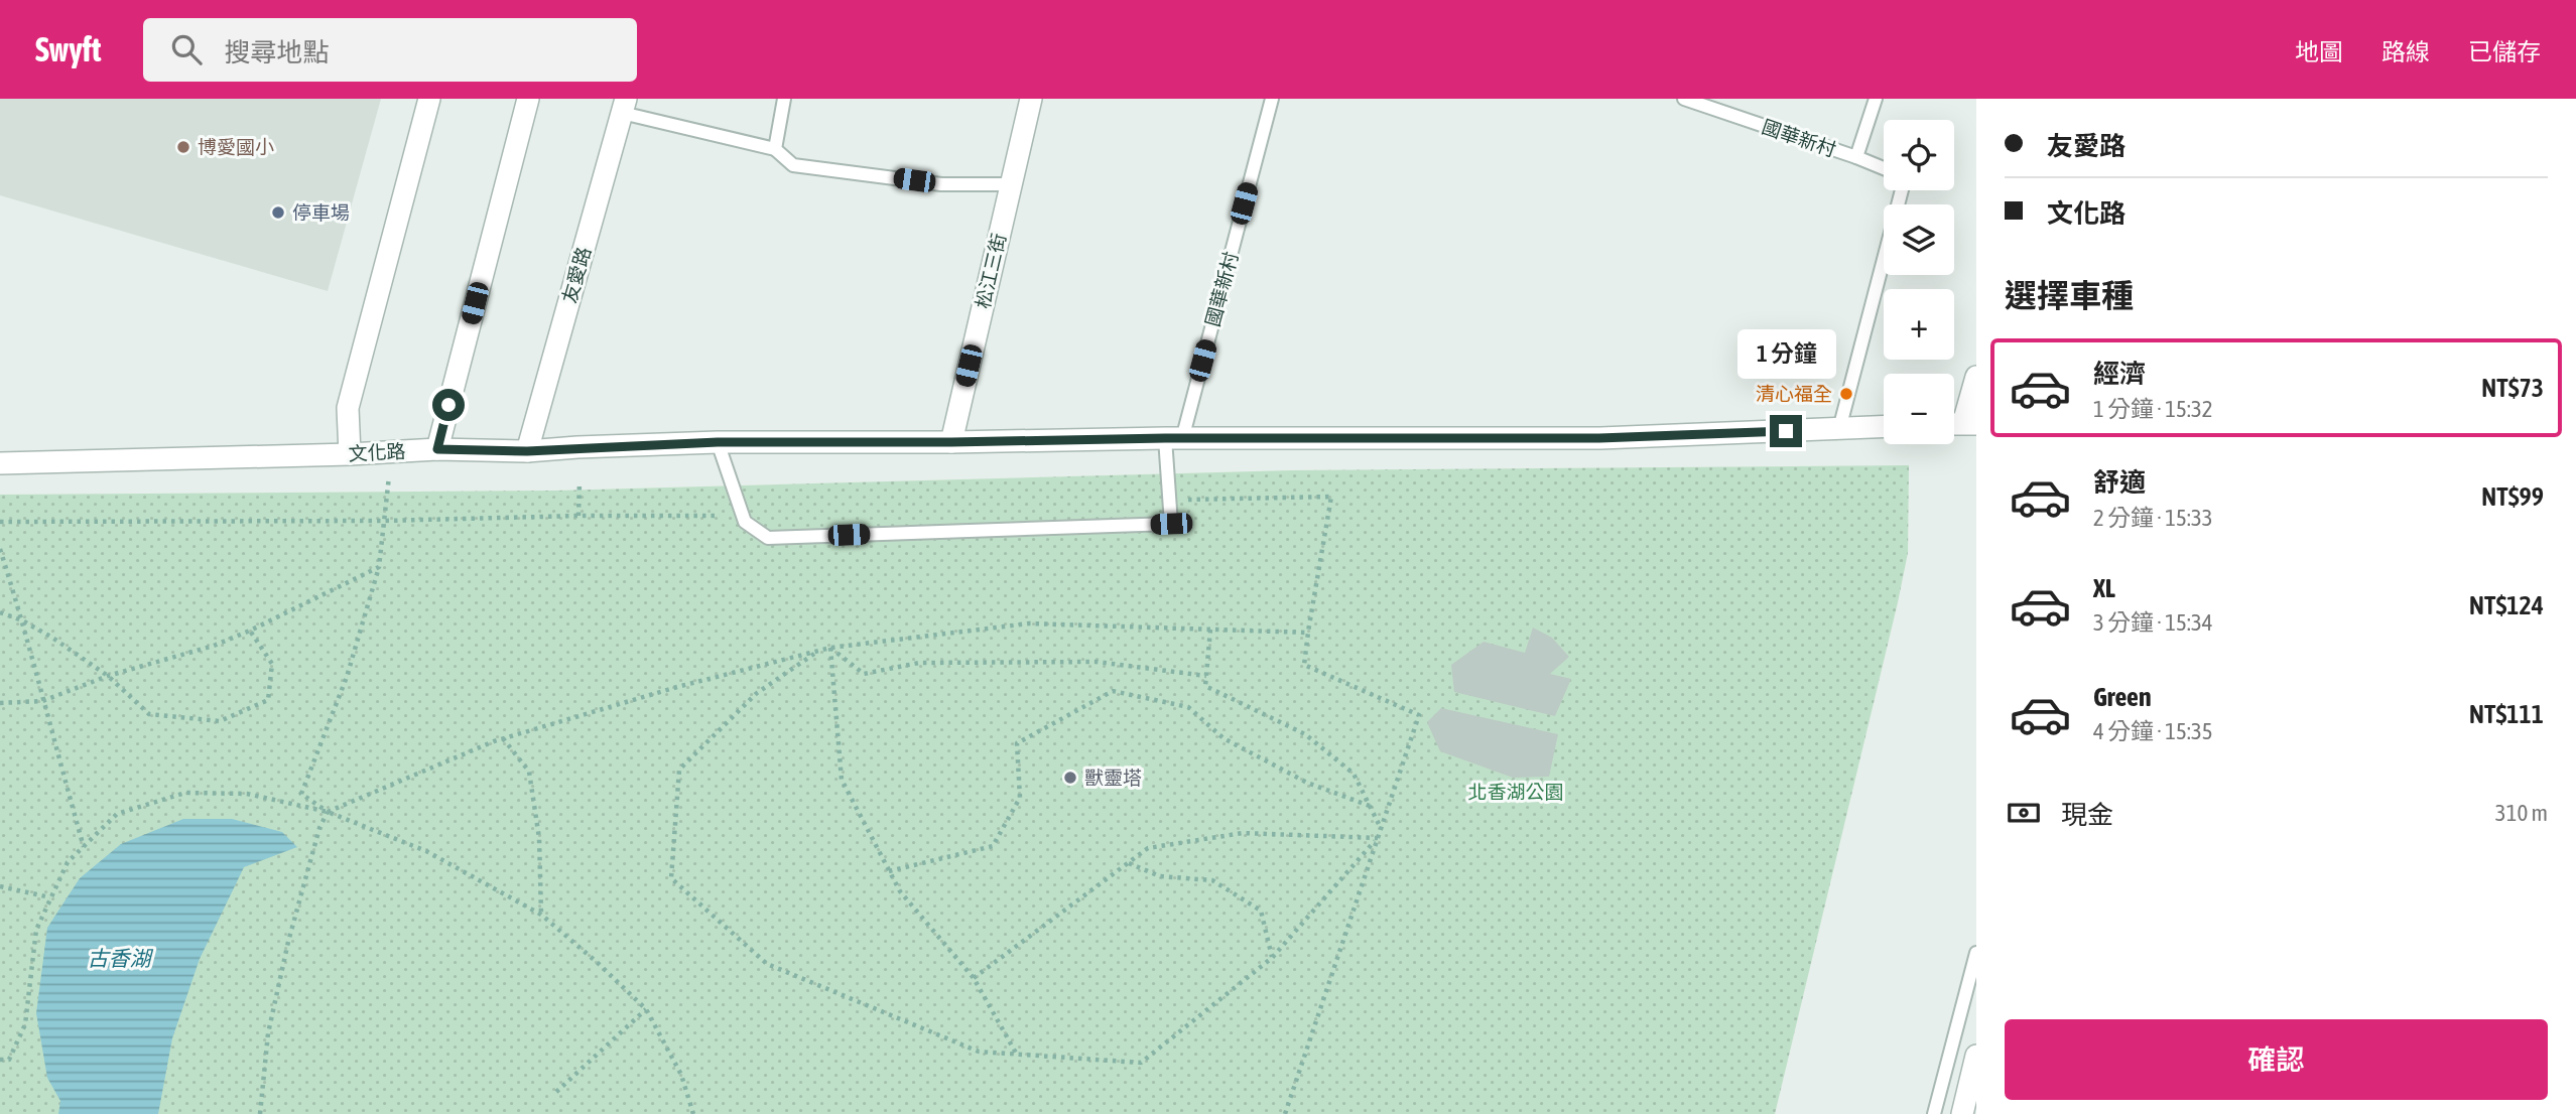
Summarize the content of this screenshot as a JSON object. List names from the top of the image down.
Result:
{
  "streets": {
    "street": ["松江三街", "友愛路", "文化路"],
    "lane": ["國華新村"]
  },
  "crossings": [
    ["國華新村", "文化路"],
    ["松江三街", "文化路"],
    ["友愛路", "文化路"]
  ],
  "water": ["古香湖"],
  "parks": ["北香湖公園"],
  "places": [
    "博愛國小",
    "停車場",
    "清心福全",
    "獸靈塔"
  ],
  "page": {
    "header": "Swyft",
    "search": "搜尋地點",
    "nav": ["地圖", "路線", "已儲存"],
    "banner": ["友愛路", "文化路"],
    "map_buttons": ["+", "−"],
    "heading": "選擇車種",
    "bubble": "1 分鐘",
    "list": [
      {
        "name": "經濟",
        "note": "1 分鐘 · 15:32",
        "value": "NT$73"
      },
      {
        "name": "舒適",
        "note": "2 分鐘 · 15:33",
        "value": "NT$99"
      },
      {
        "name": "XL",
        "note": "3 分鐘 · 15:34",
        "value": "NT$124"
      },
      {
        "name": "Green",
        "note": "4 分鐘 · 15:35",
        "value": "NT$111"
      }
    ],
    "pay": ["現金", "310 m"],
    "buttons": "確認"
  }
}
